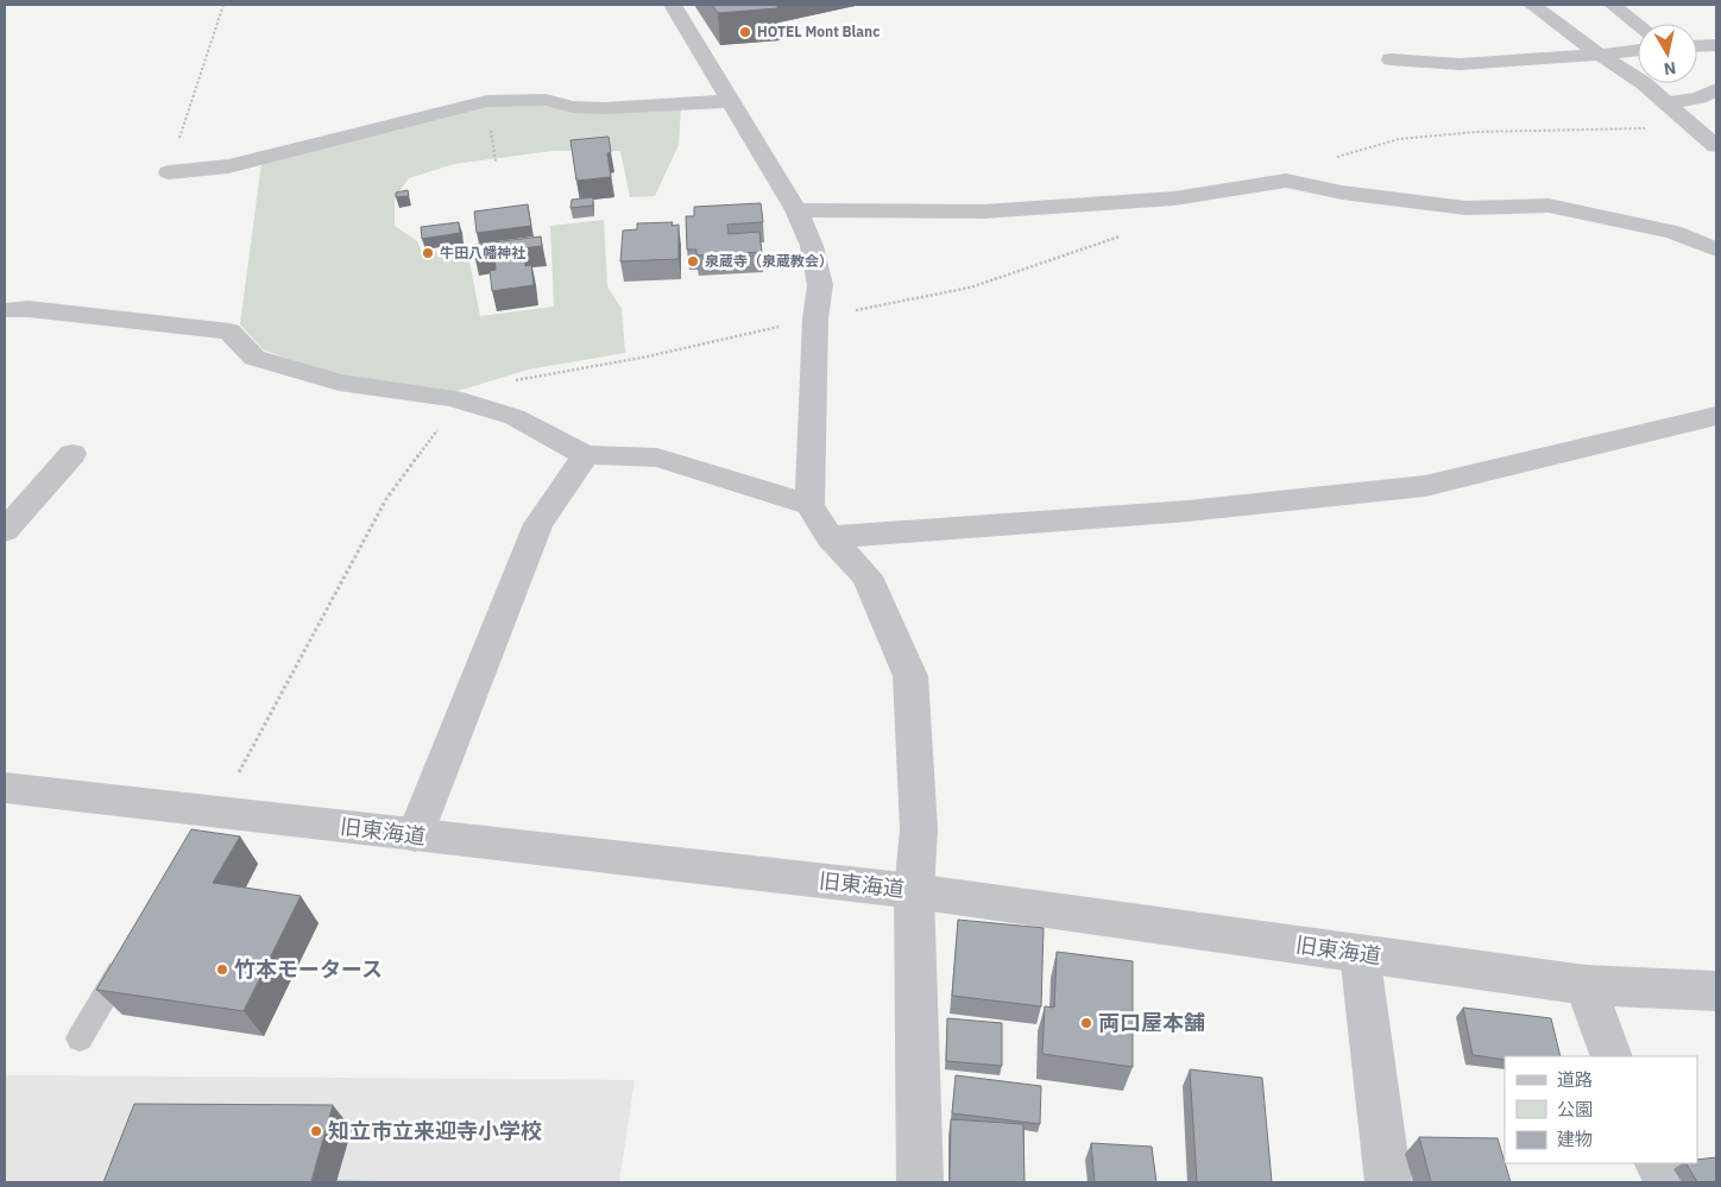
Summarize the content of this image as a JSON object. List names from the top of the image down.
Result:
{
  "streets": {
    "street": ["旧東海道"]
  },
  "places": [
    "HOTEL Mont Blanc",
    "牛田八幡神社",
    "泉蔵寺（泉蔵教会）",
    "竹本モータース",
    "両口屋本舗",
    "知立市立来迎寺小学校"
  ],
  "legend": ["道路", "公園", "建物"],
  "north": "bottom"
}
